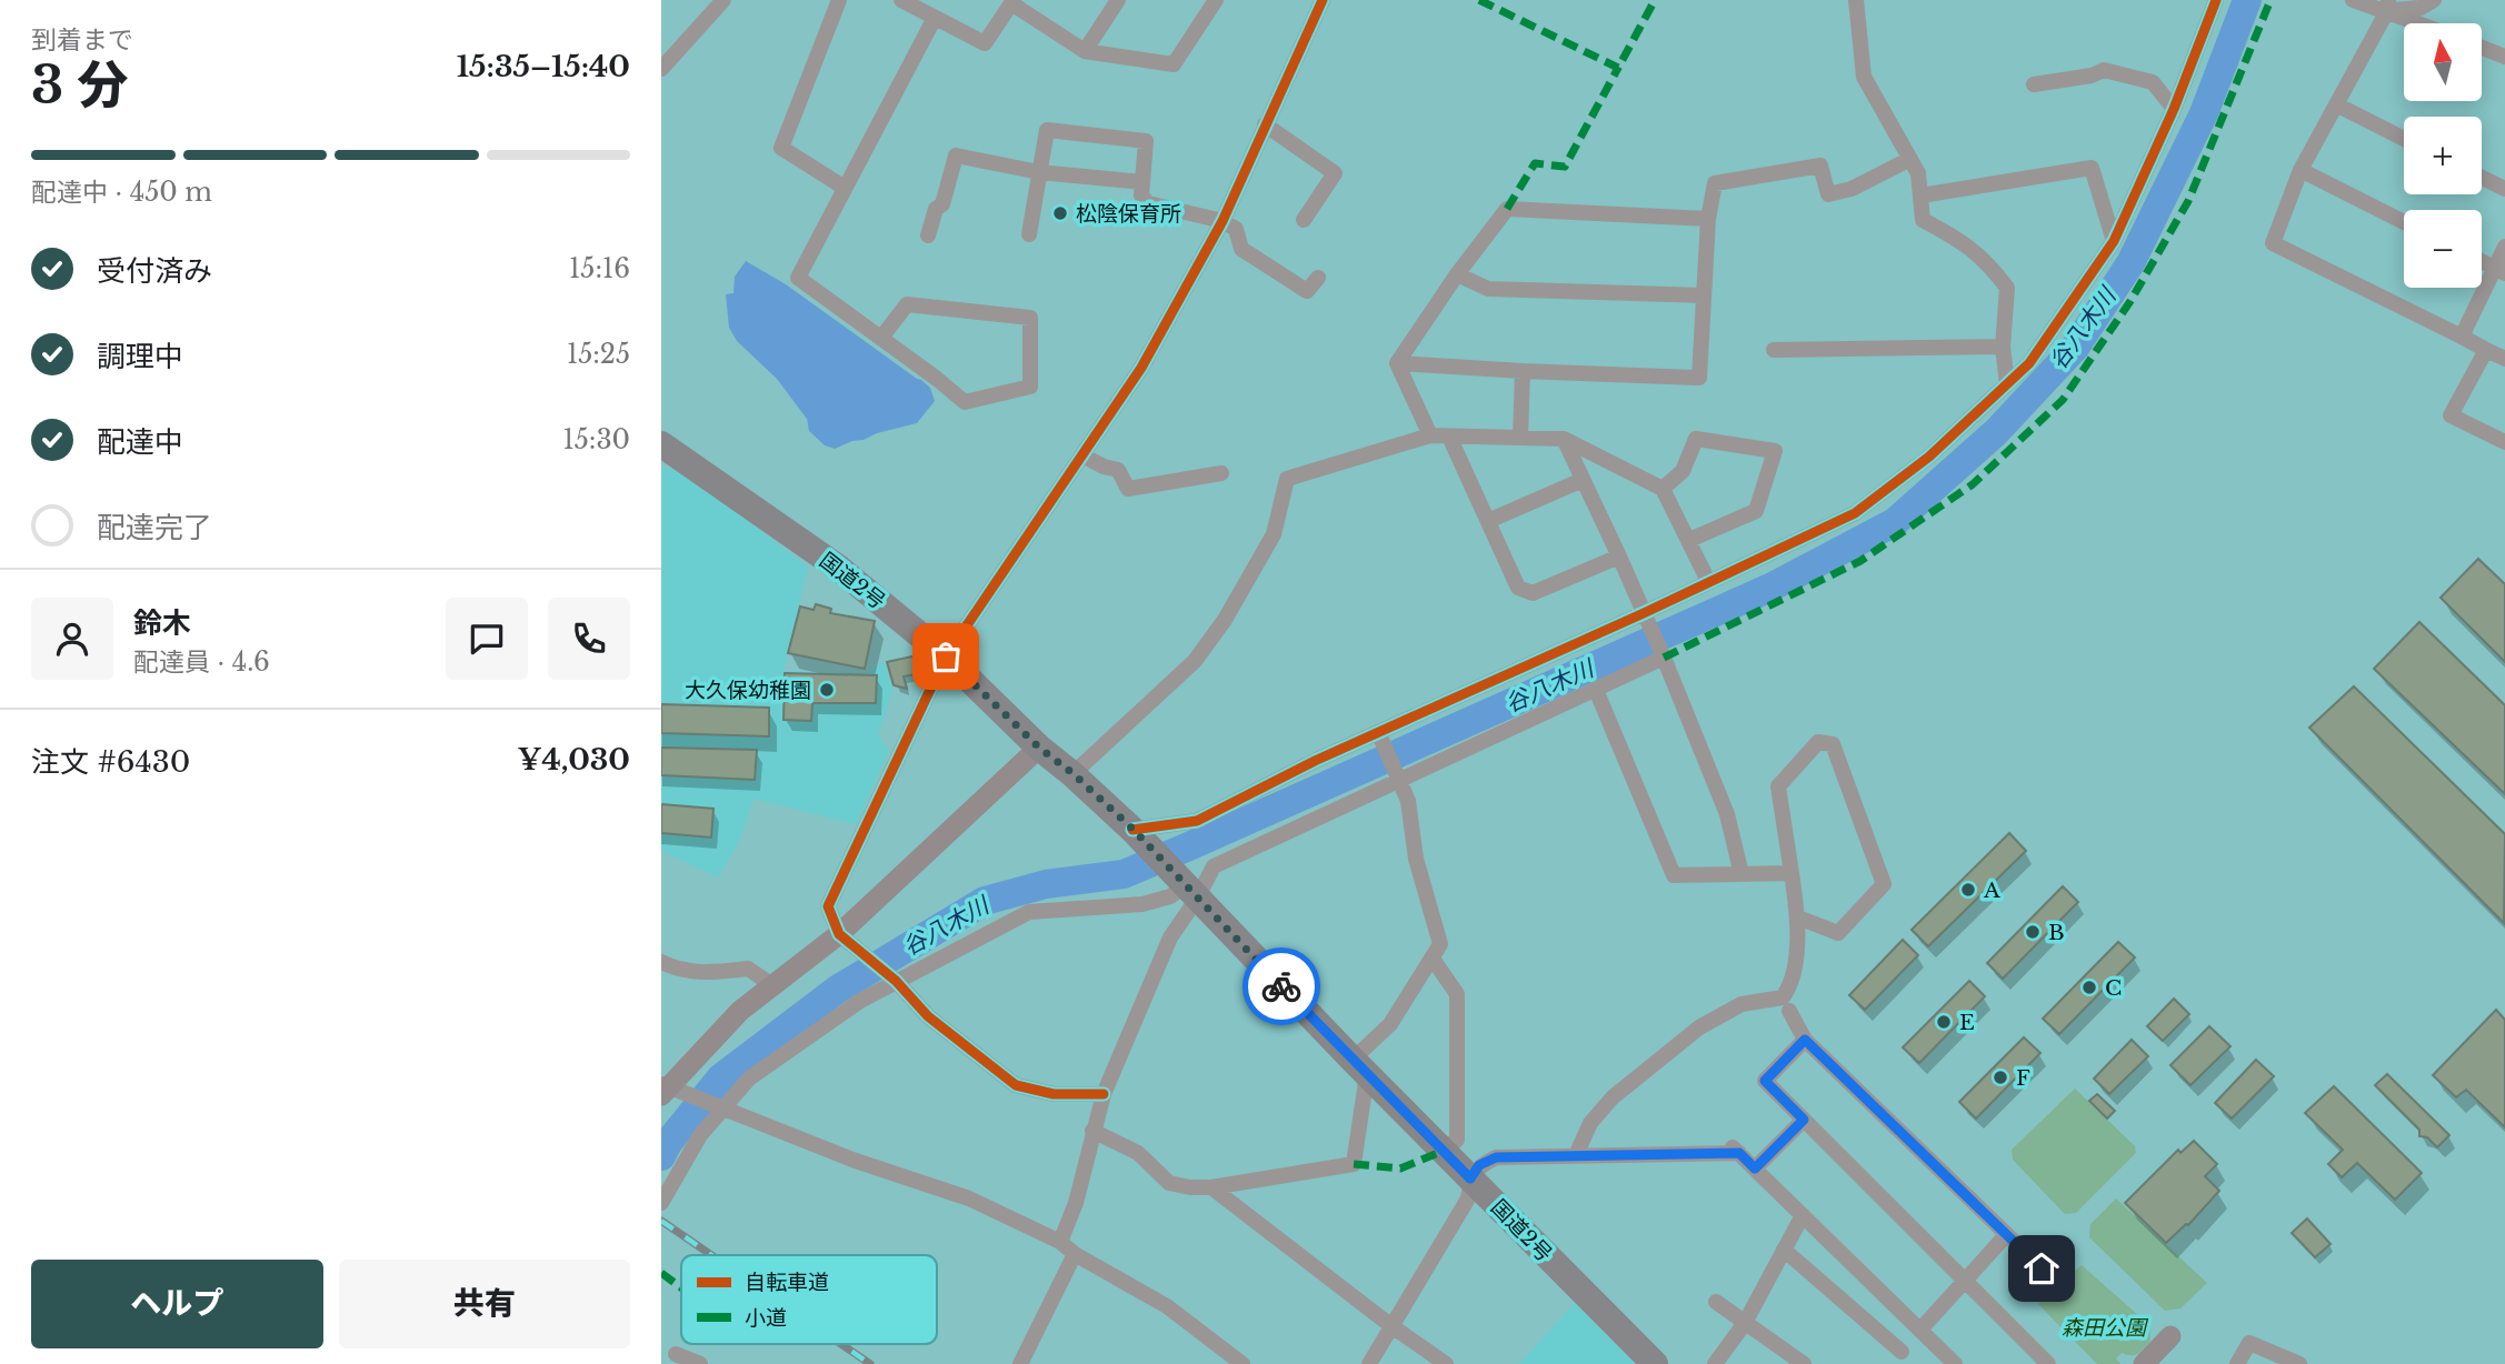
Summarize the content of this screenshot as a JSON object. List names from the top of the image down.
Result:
{
  "streets": {
    "highway": ["国道2号"]
  },
  "water": ["谷八木川"],
  "parks": ["森田公園"],
  "places": [
    "松陰保育所",
    "大久保幼稚園",
    "A",
    "B",
    "C",
    "E",
    "F"
  ],
  "legend": ["自転車道", "小道"],
  "north": "top",
  "page": {
    "heading": ["3 分", "到着まで", "15:35–15:40"],
    "panel": [
      "鈴木",
      "配達員 · 4.6",
      "注文 #6430",
      "¥4,030"
    ],
    "map_buttons": ["+", "−"],
    "bar": "配達中 · 450 m",
    "list": [
      ["受付済み", "15:16"],
      ["調理中", "15:25"],
      ["配達中", "15:30"],
      "配達完了"
    ],
    "buttons": ["ヘルプ", "共有"]
  }
}
